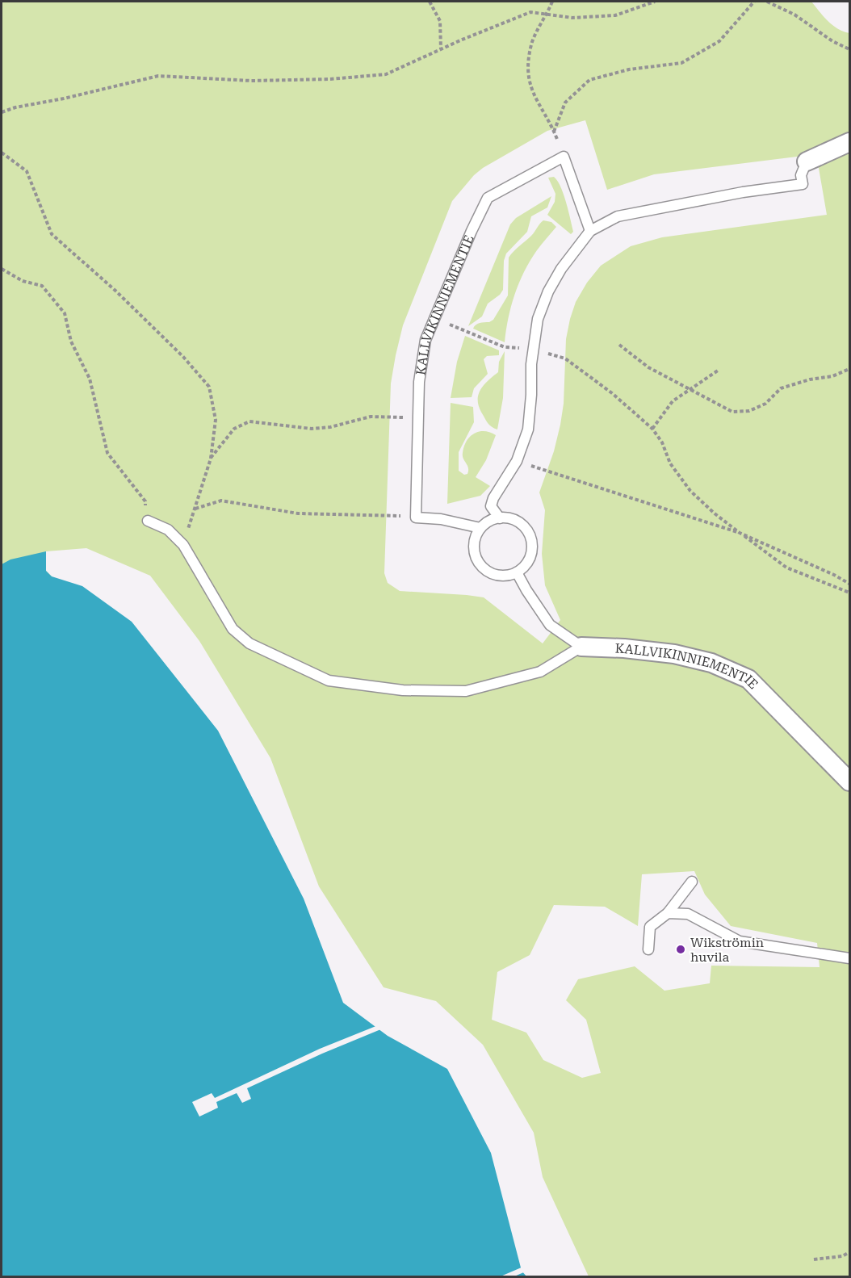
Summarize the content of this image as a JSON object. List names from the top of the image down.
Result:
{
  "streets": {
    "street": ["KALLVIKINNIEMENTIE"]
  },
  "places": ["Wikströmin huvila"]
}
